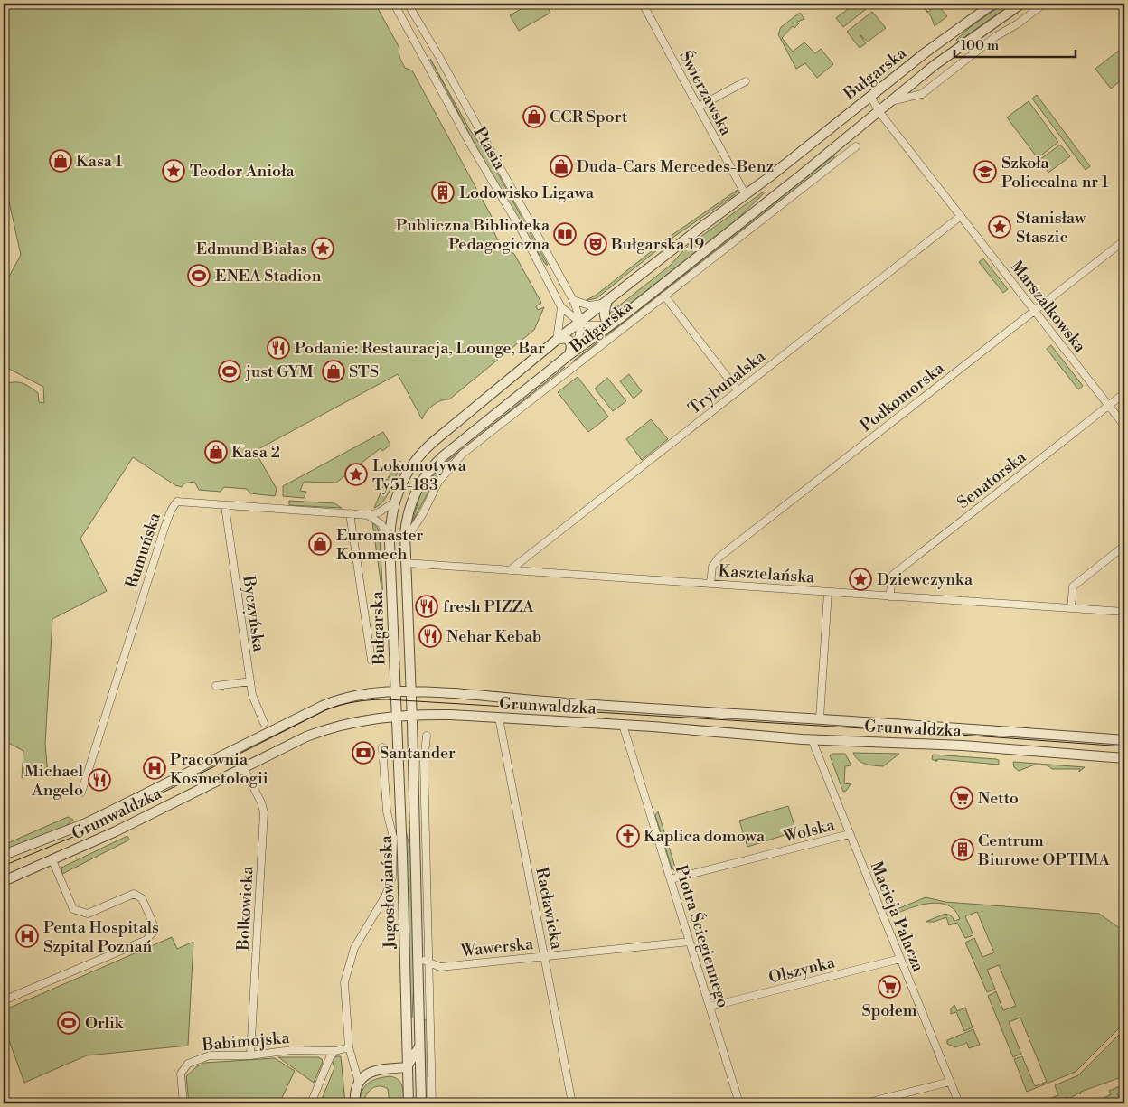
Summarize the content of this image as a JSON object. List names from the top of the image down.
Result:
{
  "streets": {
    "street": [
      "Bułgarska",
      "Świerzawska",
      "Ptasia",
      "Marszałkowska",
      "Trybunalska",
      "Podkomorska",
      "Senatorska",
      "Rumuńska",
      "Kasztelańska",
      "Byczyńska",
      "Grunwaldzka",
      "Wolska",
      "Jugosłowiańska",
      "Bolkowicka",
      "Racławicka",
      "Macieja Palacza",
      "Piotra Ściegiennego",
      "Wawerska",
      "Olszynka",
      "Babimojska"
    ]
  },
  "crossings": [
    ["Bułgarska", "Świerzawska"],
    ["Bułgarska", "Ptasia"],
    ["Bułgarska", "Marszałkowska"],
    ["Bułgarska", "Rumuńska"],
    ["Bułgarska", "Kasztelańska"],
    ["Bułgarska", "Grunwaldzka"],
    ["Bułgarska", "Jugosłowiańska"],
    ["Marszałkowska", "Trybunalska"],
    ["Marszałkowska", "Podkomorska"],
    ["Marszałkowska", "Senatorska"],
    ["Trybunalska", "Kasztelańska"],
    ["Podkomorska", "Kasztelańska"],
    ["Senatorska", "Kasztelańska"],
    ["Rumuńska", "Byczyńska"],
    ["Grunwaldzka", "Jugosłowiańska"],
    ["Grunwaldzka", "Bolkowicka"],
    ["Grunwaldzka", "Racławicka"],
    ["Grunwaldzka", "Macieja Palacza"],
    ["Grunwaldzka", "Piotra Ściegiennego"],
    ["Wolska", "Macieja Palacza"],
    ["Wolska", "Piotra Ściegiennego"],
    ["Jugosłowiańska", "Wawerska"],
    ["Jugosłowiańska", "Babimojska"],
    ["Bolkowicka", "Babimojska"],
    ["Racławicka", "Wawerska"],
    ["Macieja Palacza", "Olszynka"],
    ["Piotra Ściegiennego", "Wawerska"],
    ["Piotra Ściegiennego", "Olszynka"]
  ],
  "places": {
    "shop": [
      "CCR Sport",
      "Kasa 1",
      "Duda-Cars Mercedes-Benz",
      "STS",
      "Kasa 2",
      "Euromaster Konmech"
    ],
    "place": [
      "Teodor Anioła",
      "Stanisław Staszic",
      "Edmund Białas",
      "Lokomotywa Ty51-183",
      "Dziewczynka"
    ],
    "school or university": ["Szkoła Policealna nr 1"],
    "building": ["Lodowisko Ligawa", "Centrum Biurowe OPTIMA"],
    "library": ["Publiczna Biblioteka Pedagogiczna"],
    "theatre": ["Bułgarska 19"],
    "sports": ["ENEA Stadion", "just GYM", "Orlik"],
    "restaurant": [
      "Podanie: Restauracja, Lounge, Bar",
      "fresh PIZZA",
      "Nehar Kebab",
      "Michael Angelo"
    ],
    "bank": ["Santander"],
    "hospital": ["Pracownia Kosmetologii", "Penta Hospitals Szpital Poznań"],
    "supermarket": ["Netto", "Społem"],
    "church": ["Kaplica domowa"]
  },
  "scale_bar": "100 m"
}
